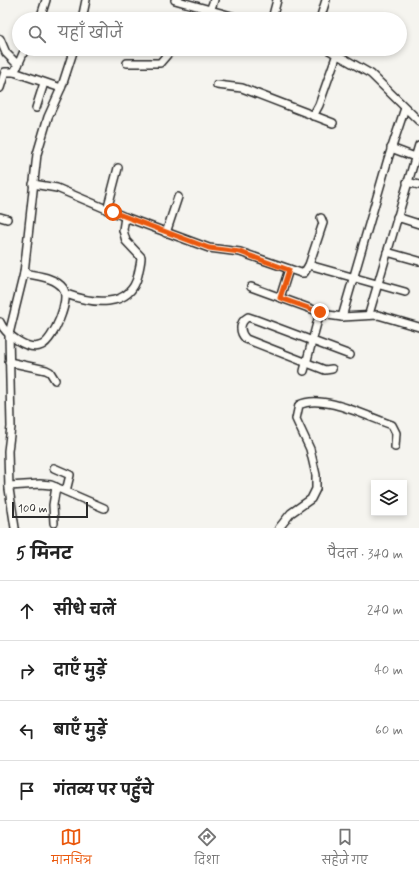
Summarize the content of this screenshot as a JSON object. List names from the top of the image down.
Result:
{
  "scale_bar": "100 m",
  "page": {
    "search": "यहाँ खोजें",
    "scale": "100 m",
    "heading": ["5 मिनट", "पैदल · 340 m"],
    "list": [
      ["सीधे चलें", "240 m"],
      ["दाएँ मुड़ें", "40 m"],
      ["बाएँ मुड़ें", "60 m"],
      "गंतव्य पर पहुँचे"
    ],
    "nav": ["मानचित्र", "दिशा", "सहेजे गए"]
  }
}
